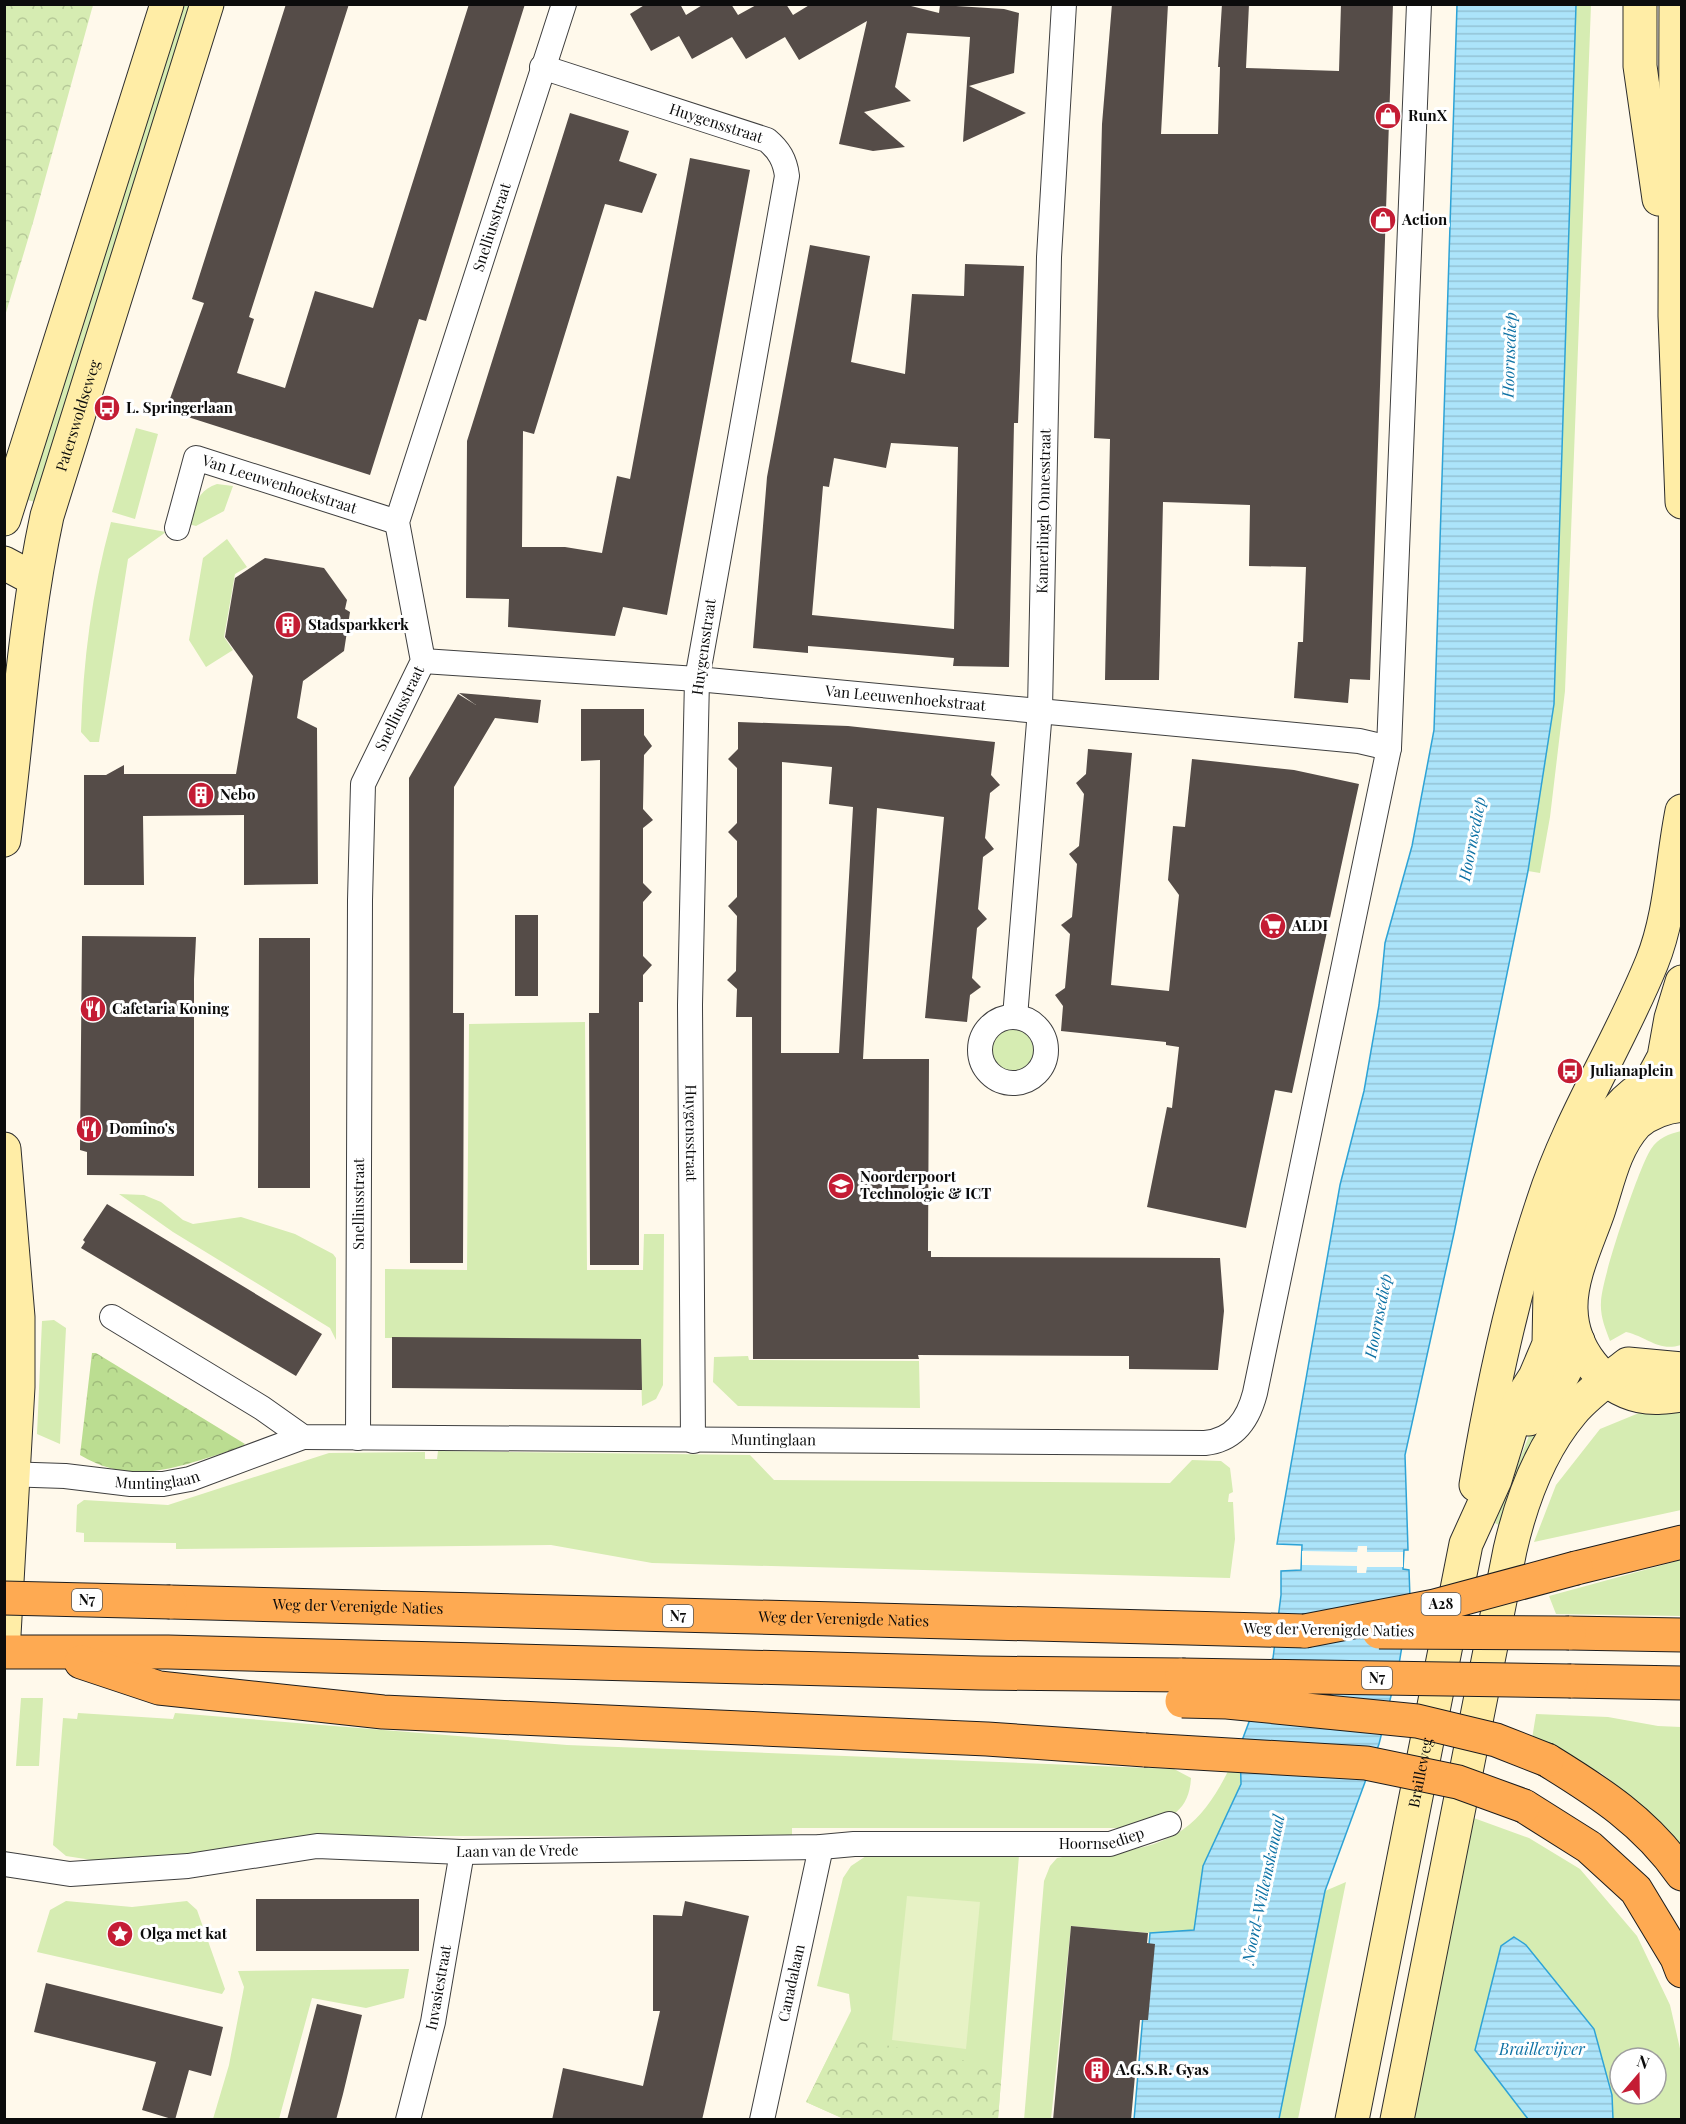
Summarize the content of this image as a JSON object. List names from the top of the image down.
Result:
{
  "streets": {
    "highway": ["N7", "A28", "Weg der Verenigde Naties"],
    "main road": ["Paterswoldseweg", "Brailleweg"],
    "street": [
      "Huygensstraat",
      "Snelliusstraat",
      "Van Leeuwenhoekstraat",
      "Kamerlingh Onnesstraat",
      "Muntinglaan",
      "Hoornsediep",
      "Laan van de Vrede",
      "Canadalaan",
      "Invasiestraat"
    ]
  },
  "crossings": [
    ["Huygensstraat", "Snelliusstraat"],
    ["Huygensstraat", "Van Leeuwenhoekstraat"],
    ["Huygensstraat", "Muntinglaan"],
    ["Snelliusstraat", "Van Leeuwenhoekstraat"],
    ["Snelliusstraat", "Muntinglaan"],
    ["Van Leeuwenhoekstraat", "Kamerlingh Onnesstraat"],
    ["Van Leeuwenhoekstraat", "Muntinglaan"],
    ["A28", "Weg der Verenigde Naties"],
    ["Hoornsediep", "Laan van de Vrede"],
    ["Laan van de Vrede", "Canadalaan"],
    ["Laan van de Vrede", "Invasiestraat"]
  ],
  "water": ["Hoornsediep", "Noord-Willemskanaal", "Braillevijver"],
  "places": {
    "shop": ["RunX", "Action"],
    "bus stop": ["L. Springerlaan", "Julianaplein"],
    "building": ["Stadsparkkerk", "Nebo", "A.G.S.R. Gyas"],
    "supermarket": ["ALDI"],
    "restaurant": ["Cafetaria Koning", "Domino's"],
    "school or university": ["Noorderpoort Technologie & ICT"],
    "place": ["Olga met kat"]
  },
  "north": "top"
}
